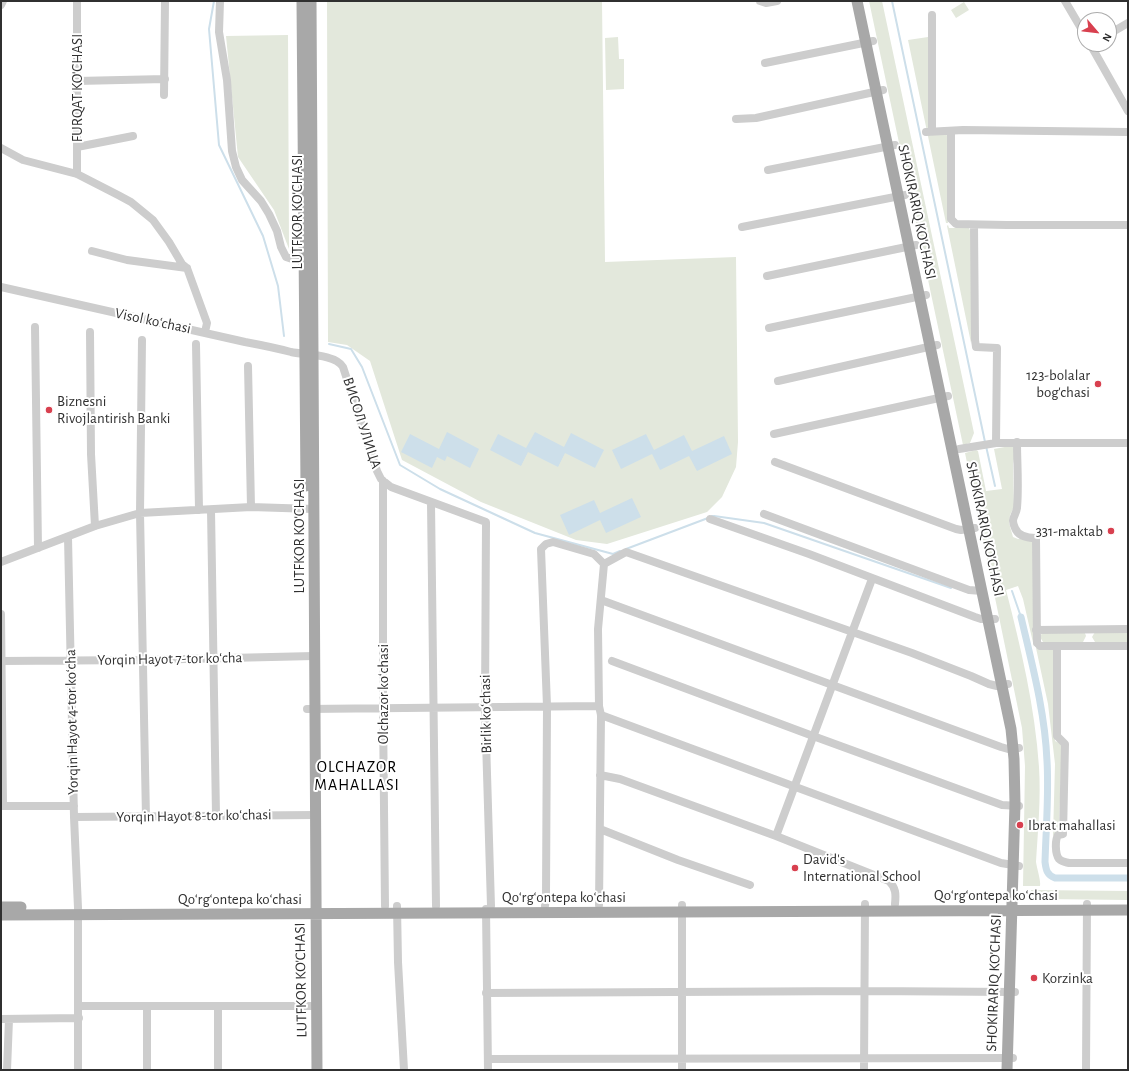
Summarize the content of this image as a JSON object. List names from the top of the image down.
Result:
{
  "streets": {
    "main road": ["LUTFKOR KO'CHASI", "SHOKIRARIQ KO'CHASI", "Qoʻrgʻontepa koʻchasi"],
    "street": [
      "FURQAT KO'CHASI",
      "Visol koʻchasi",
      "ВИСОЛ УЛИЦА",
      "Yorqin Hayot 7-tor koʻcha",
      "Olchazor koʻchasi",
      "Birlik koʻchasi",
      "Yorqin Hayot 4-tor koʻcha",
      "Yorqin Hayot 8-tor koʻchasi"
    ]
  },
  "crossings": [
    ["LUTFKOR KO'CHASI", "Visol koʻchasi"],
    ["LUTFKOR KO'CHASI", "ВИСОЛ УЛИЦА"],
    ["LUTFKOR KO'CHASI", "Yorqin Hayot 7-tor koʻcha"],
    ["LUTFKOR KO'CHASI", "Yorqin Hayot 8-tor koʻchasi"],
    ["LUTFKOR KO'CHASI", "Qoʻrgʻontepa koʻchasi"],
    ["SHOKIRARIQ KO'CHASI", "Qoʻrgʻontepa koʻchasi"],
    ["Visol koʻchasi", "ВИСОЛ УЛИЦА"],
    ["ВИСОЛ УЛИЦА", "Olchazor koʻchasi"],
    ["ВИСОЛ УЛИЦА", "Birlik koʻchasi"],
    ["Yorqin Hayot 7-tor koʻcha", "Yorqin Hayot 4-tor koʻcha"],
    ["Olchazor koʻchasi", "Qoʻrgʻontepa koʻchasi"],
    ["Birlik koʻchasi", "Qoʻrgʻontepa koʻchasi"],
    ["Yorqin Hayot 4-tor koʻcha", "Yorqin Hayot 8-tor koʻchasi"],
    ["Yorqin Hayot 4-tor koʻcha", "Qoʻrgʻontepa koʻchasi"]
  ],
  "districts": ["OLCHAZOR MAHALLASI"],
  "places": [
    "123-bolalar bog'chasi",
    "Biznesni Rivojlantirish Banki",
    "331-maktab",
    "Ibrat mahallasi",
    "David's International School",
    "Korzinka"
  ],
  "north": "bottom right"
}
